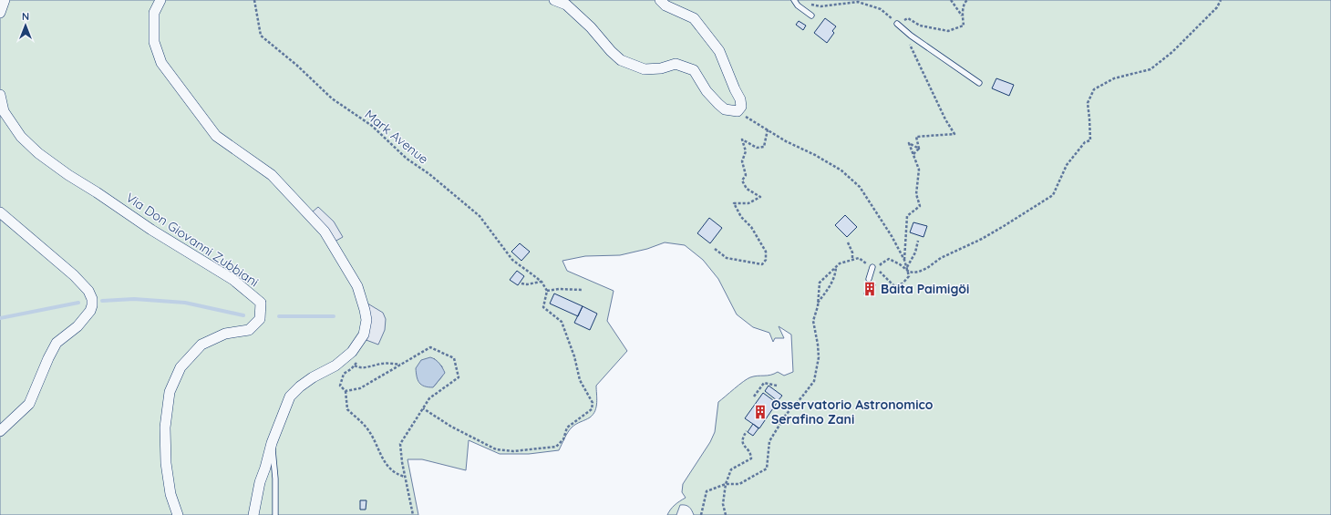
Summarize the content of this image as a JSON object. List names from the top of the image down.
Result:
{
  "streets": {
    "street": ["Via Don Giovanni Zubbiani"],
    "path": ["Mark Avenue"]
  },
  "places": {
    "building": ["Baita Paimigöi", "Osservatorio Astronomico Serafino Zani"]
  },
  "north": "top"
}
